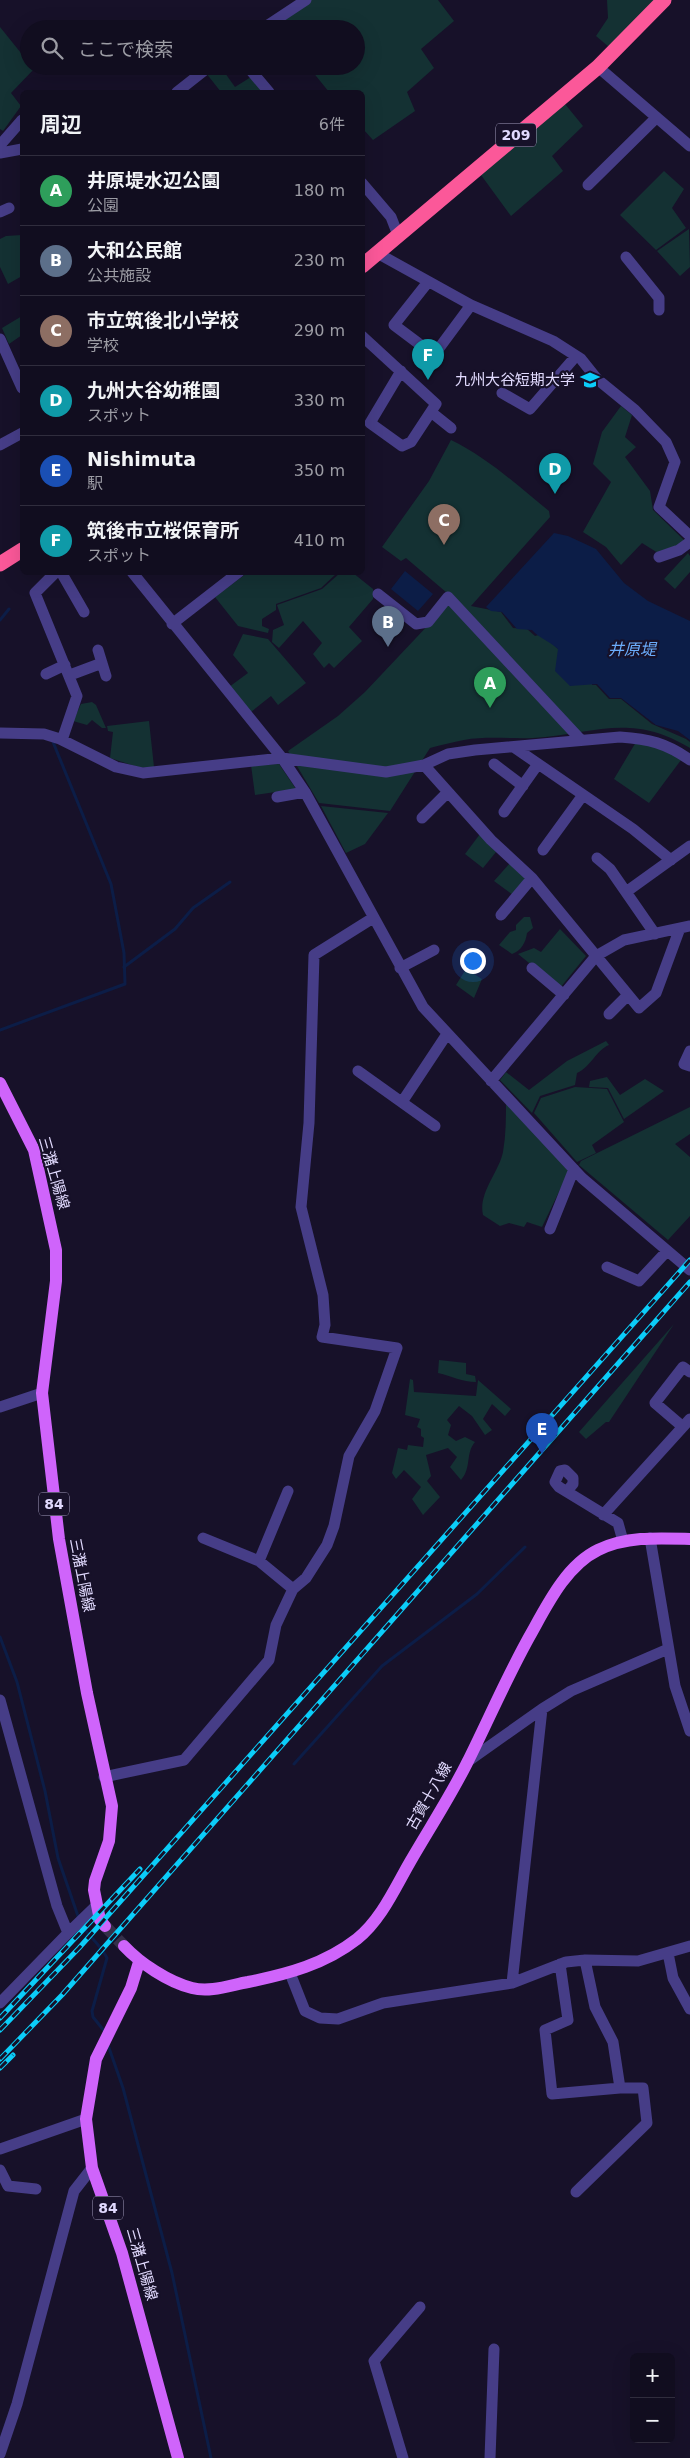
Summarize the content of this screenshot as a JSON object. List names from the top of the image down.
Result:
{
  "streets": {
    "highway": ["209"],
    "main road": ["三潴上陽線", "84", "古賀十八線"]
  },
  "crossings": [
    ["三潴上陽線", "古賀十八線"]
  ],
  "water": ["井原堤"],
  "places": {
    "school or university": ["九州大谷短期大学"]
  },
  "page": {
    "search": "ここで検索",
    "heading": ["周辺", "6件"],
    "list": [
      {
        "mark": "A",
        "name": "井原堤水辺公園",
        "note": "公園",
        "value": "180 m"
      },
      {
        "mark": "B",
        "name": "大和公民館",
        "note": "公共施設",
        "value": "230 m"
      },
      {
        "mark": "C",
        "name": "市立筑後北小学校",
        "note": "学校",
        "value": "290 m"
      },
      {
        "mark": "D",
        "name": "九州大谷幼稚園",
        "note": "スポット",
        "value": "330 m"
      },
      {
        "mark": "E",
        "name": "Nishimuta",
        "note": "駅",
        "value": "350 m"
      },
      {
        "mark": "F",
        "name": "筑後市立桜保育所",
        "note": "スポット",
        "value": "410 m"
      }
    ],
    "pins": [
      "F",
      "D",
      "C",
      "B",
      "A",
      "E"
    ],
    "map_buttons": ["+", "−"]
  }
}
